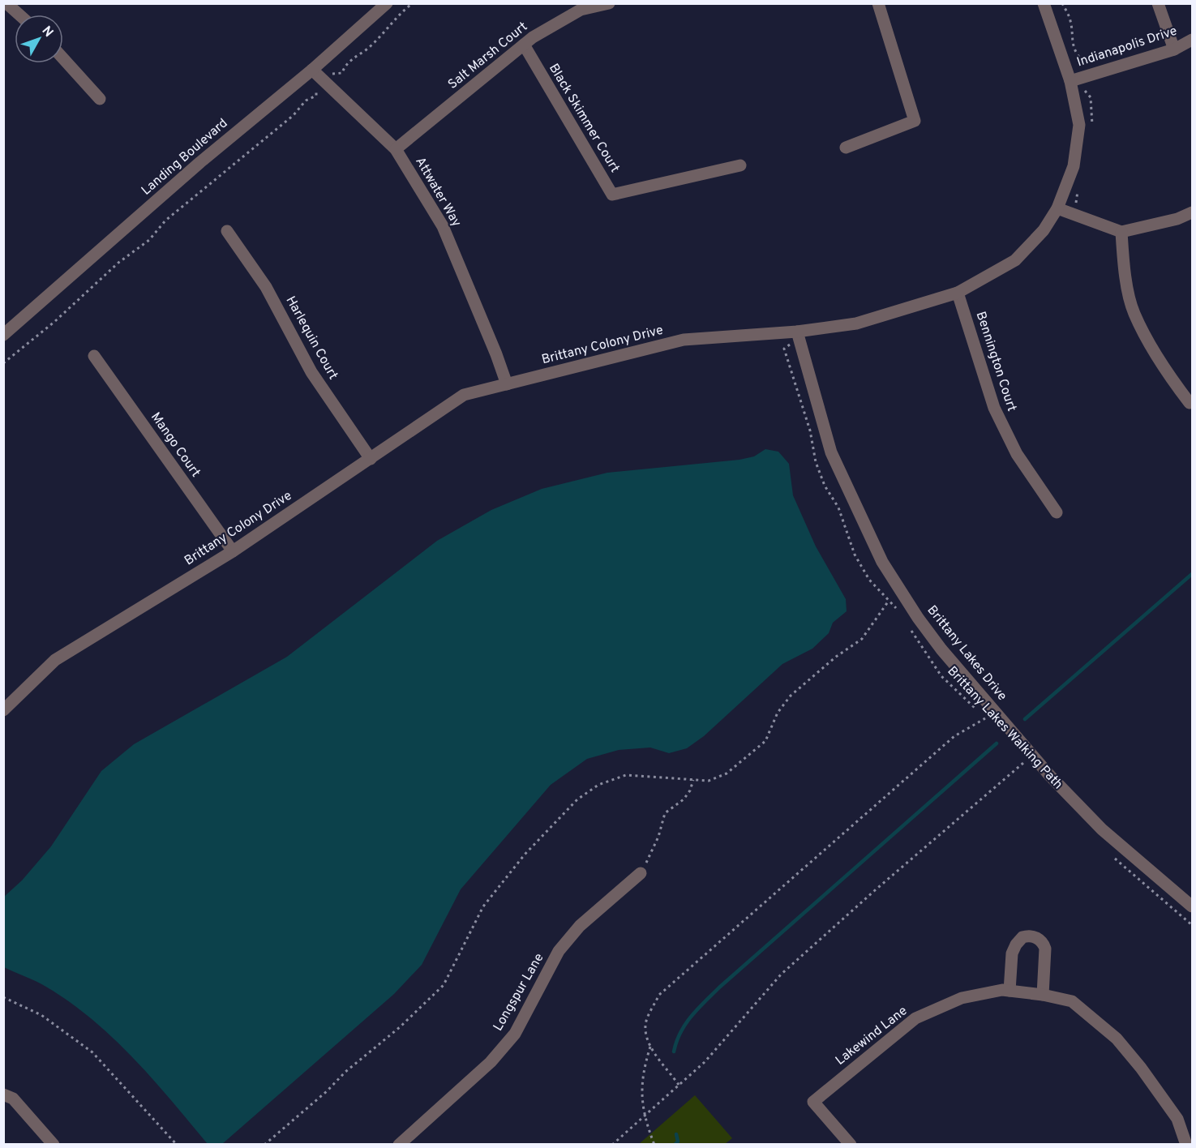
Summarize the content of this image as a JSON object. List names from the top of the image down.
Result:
{
  "streets": {
    "street": [
      "Indianapolis Drive",
      "Salt Marsh Court",
      "Black Skimmer Court",
      "Landing Boulevard",
      "Attwater Way",
      "Harlequin Court",
      "Brittany Colony Drive",
      "Bennington Court",
      "Mango Court",
      "Brittany Lakes Drive",
      "Longspur Lane",
      "Lakewind Lane"
    ],
    "path": ["Brittany Lakes Walking Path"]
  },
  "crossings": [
    ["Indianapolis Drive", "Brittany Colony Drive"],
    ["Salt Marsh Court", "Black Skimmer Court"],
    ["Salt Marsh Court", "Attwater Way"],
    ["Landing Boulevard", "Attwater Way"],
    ["Attwater Way", "Brittany Colony Drive"],
    ["Harlequin Court", "Brittany Colony Drive"],
    ["Brittany Colony Drive", "Bennington Court"],
    ["Brittany Colony Drive", "Mango Court"],
    ["Brittany Colony Drive", "Brittany Lakes Drive"]
  ],
  "north": "top right"
}
